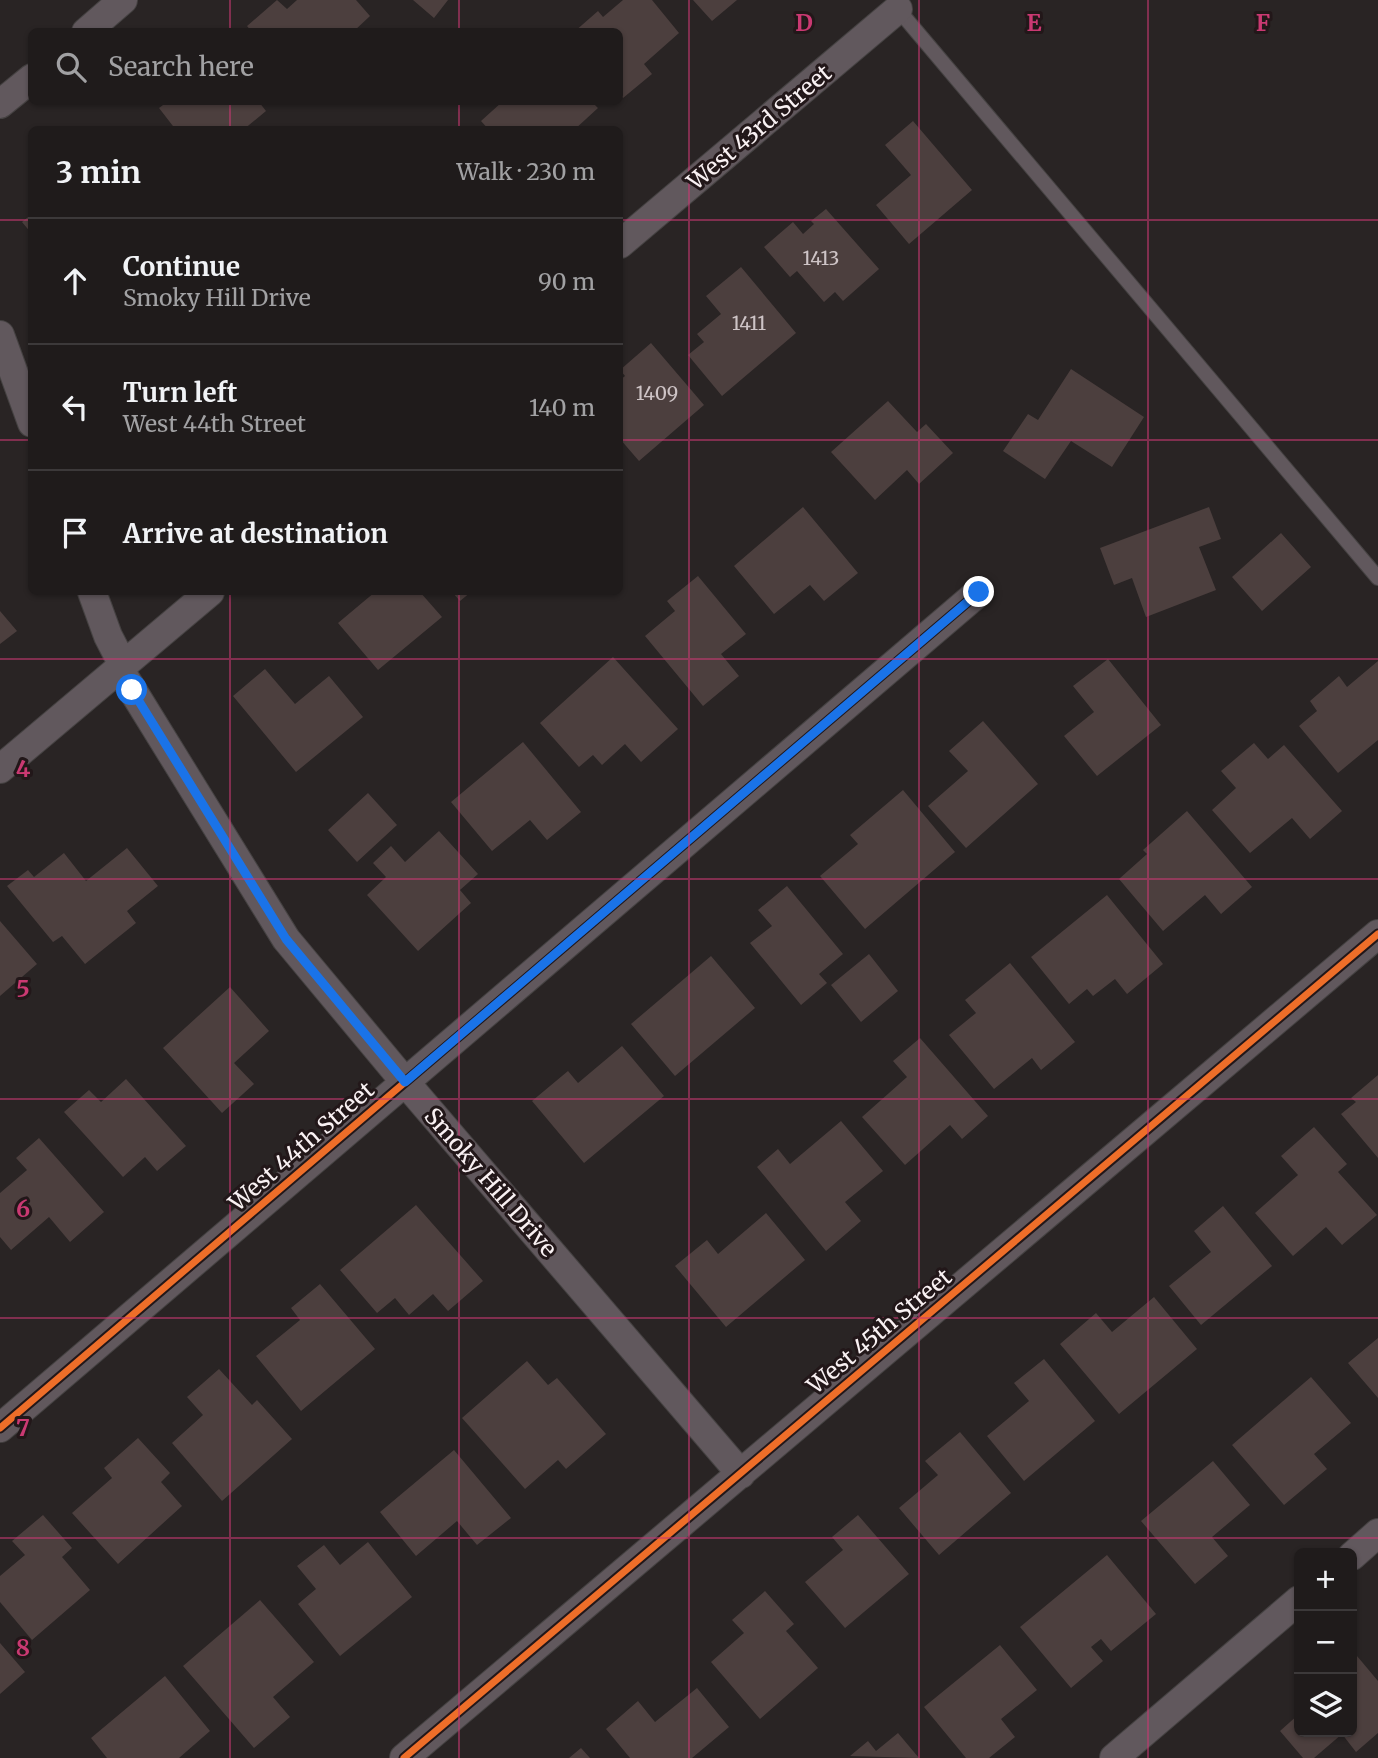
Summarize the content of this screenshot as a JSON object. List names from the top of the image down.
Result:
{
  "streets": {
    "street": [
      "West 43rd Street",
      "West 44th Street",
      "Smoky Hill Drive",
      "West 45th Street"
    ]
  },
  "crossings": [
    ["West 44th Street", "Smoky Hill Drive"],
    ["Smoky Hill Drive", "West 45th Street"]
  ],
  "house_numbers": ["1413", "1411", "1409"],
  "page": {
    "search": "Search here",
    "heading": ["3 min", "Walk · 230 m"],
    "list": [
      ["Continue", "Smoky Hill Drive", "90 m"],
      ["Turn left", "West 44th Street", "140 m"],
      "Arrive at destination"
    ],
    "map_buttons": ["+", "−"]
  },
  "grid": {
    "columns": ["D", "E", "F"],
    "rows": [
      "4",
      "5",
      "6",
      "7",
      "8"
    ]
  }
}
